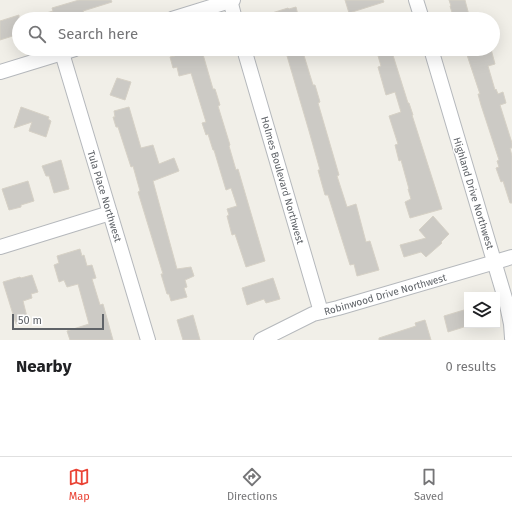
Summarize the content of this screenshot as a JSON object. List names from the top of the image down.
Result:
{
  "streets": {
    "street": [
      "Holmes Boulevard Northwest",
      "Highland Drive Northwest",
      "Tula Place Northwest",
      "Robinwood Drive Northwest"
    ]
  },
  "crossings": [
    ["Holmes Boulevard Northwest", "Robinwood Drive Northwest"],
    ["Highland Drive Northwest", "Robinwood Drive Northwest"]
  ],
  "scale_bar": "50 m",
  "page": {
    "search": "Search here",
    "scale": "50 m",
    "heading": ["Nearby", "0 results"],
    "nav": ["Map", "Directions", "Saved"]
  }
}
